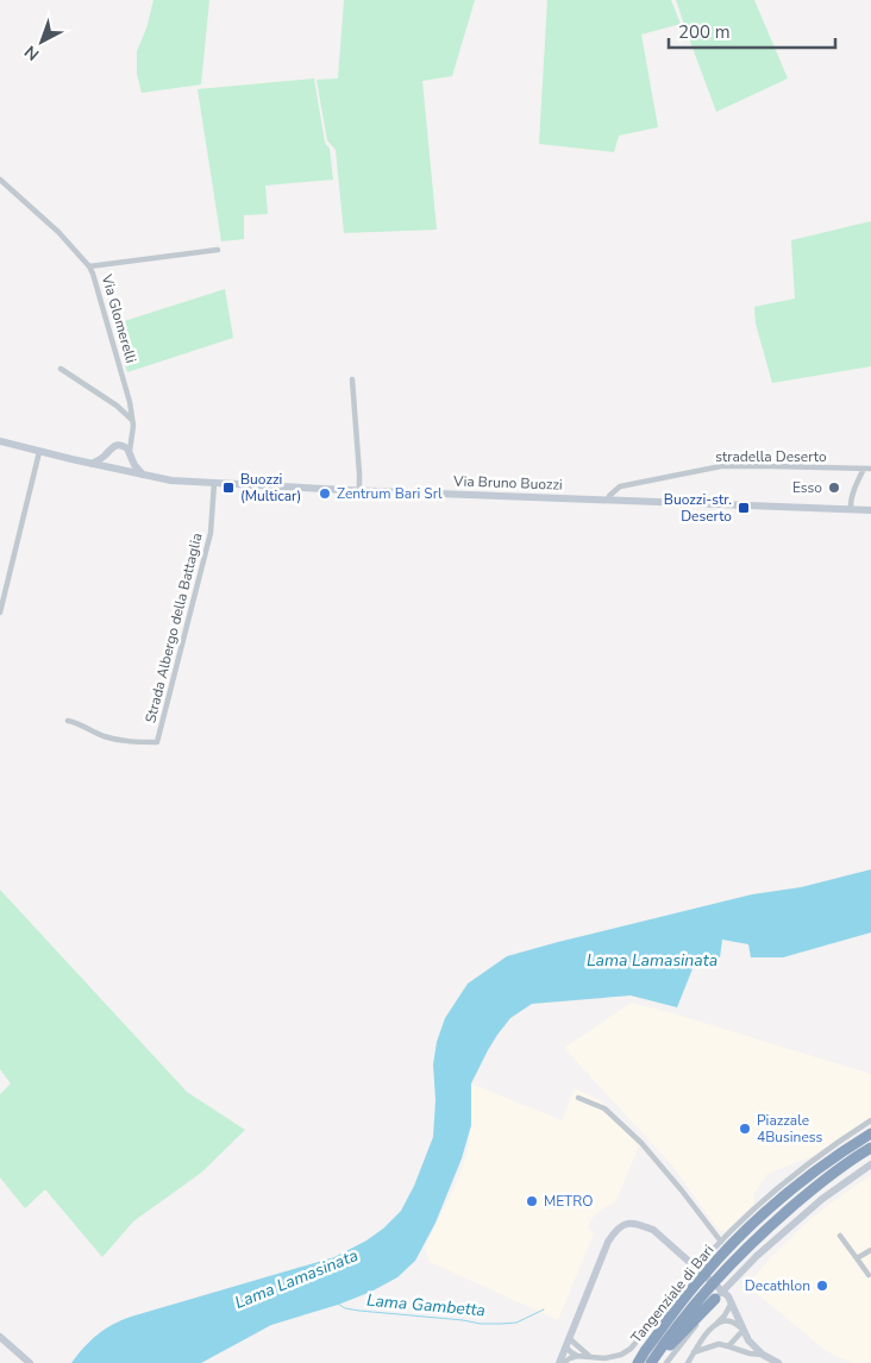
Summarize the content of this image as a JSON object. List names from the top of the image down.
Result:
{
  "streets": {
    "highway": ["Tangenziale di Bari"],
    "main road": ["Via Bruno Buozzi"],
    "street": ["Via Glomerelli", "stradella Deserto", "Strada Albergo della Battaglia"]
  },
  "crossings": [
    ["Via Glomerelli", "Via Bruno Buozzi"],
    ["stradella Deserto", "Via Bruno Buozzi"],
    ["Via Bruno Buozzi", "Strada Albergo della Battaglia"]
  ],
  "water": ["Lama Lamasinata", "Lama Gambetta"],
  "places": {
    "transit": ["Buozzi (Multicar)", "Buozzi-str. Deserto"],
    "other": [
      "Esso",
      "Zentrum Bari Srl",
      "Piazzale 4Business",
      "METRO",
      "Decathlon"
    ]
  },
  "scale_bar": "200 m",
  "north": "bottom left"
}
